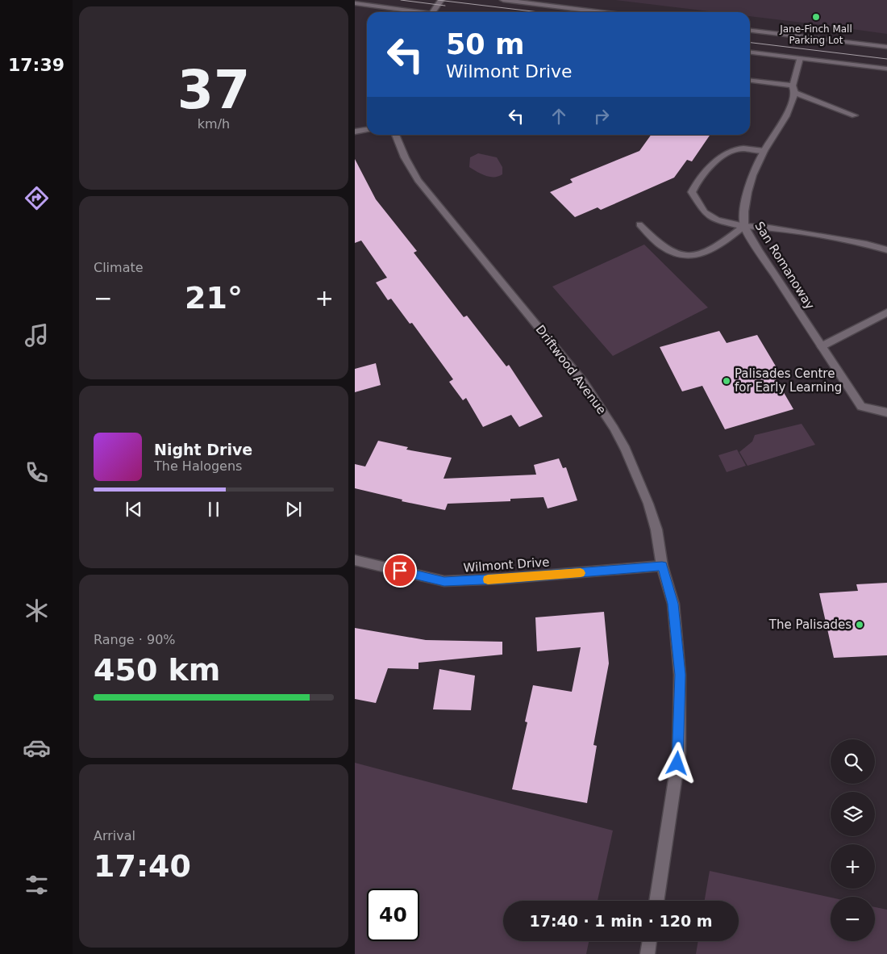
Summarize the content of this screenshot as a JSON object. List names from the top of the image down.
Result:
{
  "streets": {
    "street": ["San Romanoway", "Driftwood Avenue", "Wilmont Drive"]
  },
  "crossings": [
    ["Driftwood Avenue", "Wilmont Drive"]
  ],
  "places": ["Jane-Finch Mall Parking Lot", "Palisades Centre for Early Learning", "The Palisades"],
  "page": {
    "tabs": "17:39",
    "tile": [
      ["37", "km/h"],
      "Climate",
      ["Range · 90%", "450 km"],
      ["Arrival", "17:40"]
    ],
    "turn": ["50 m", "Wilmont Drive"],
    "heat": ["−", "21°", "+"],
    "song": ["Night Drive", "The Halogens"],
    "map_buttons": ["+", "−"],
    "limit": "40",
    "trip": "17:40 · 1 min · 120 m"
  }
}
